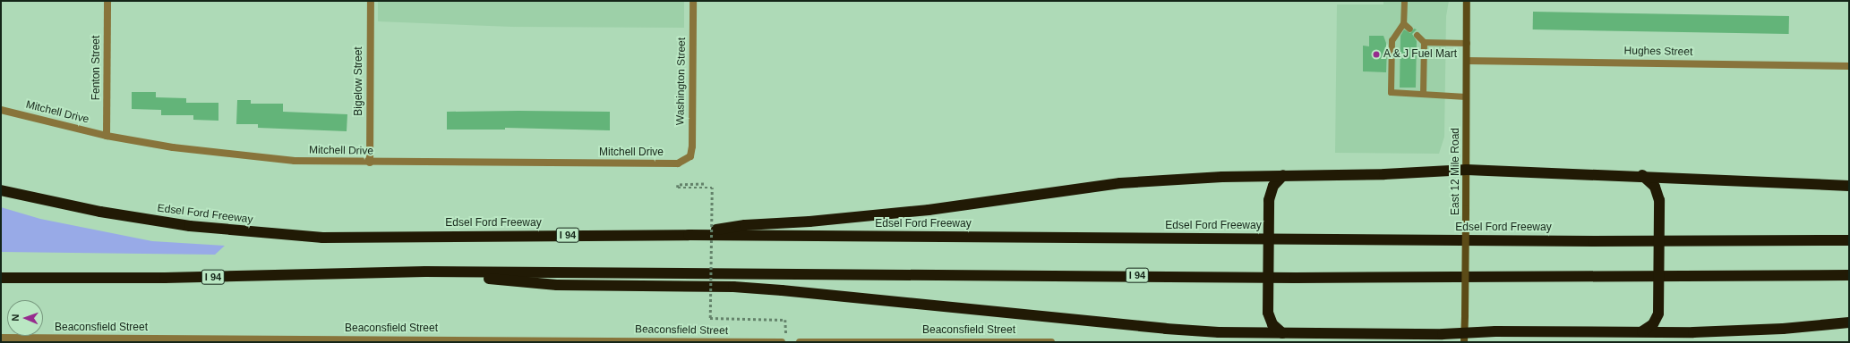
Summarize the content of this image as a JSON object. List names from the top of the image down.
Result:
{
  "streets": {
    "highway": ["Edsel Ford Freeway", "I 94"],
    "main road": ["East 12 Mile Road"],
    "street": [
      "Hughes Street",
      "Fenton Street",
      "Bigelow Street",
      "Washington Street",
      "Mitchell Drive",
      "Beaconsfield Street"
    ]
  },
  "crossings": [
    ["Hughes Street", "East 12 Mile Road"],
    ["Fenton Street", "Mitchell Drive"],
    ["Bigelow Street", "Mitchell Drive"],
    ["Washington Street", "Mitchell Drive"]
  ],
  "places": ["A & J Fuel Mart"],
  "north": "left"
}
